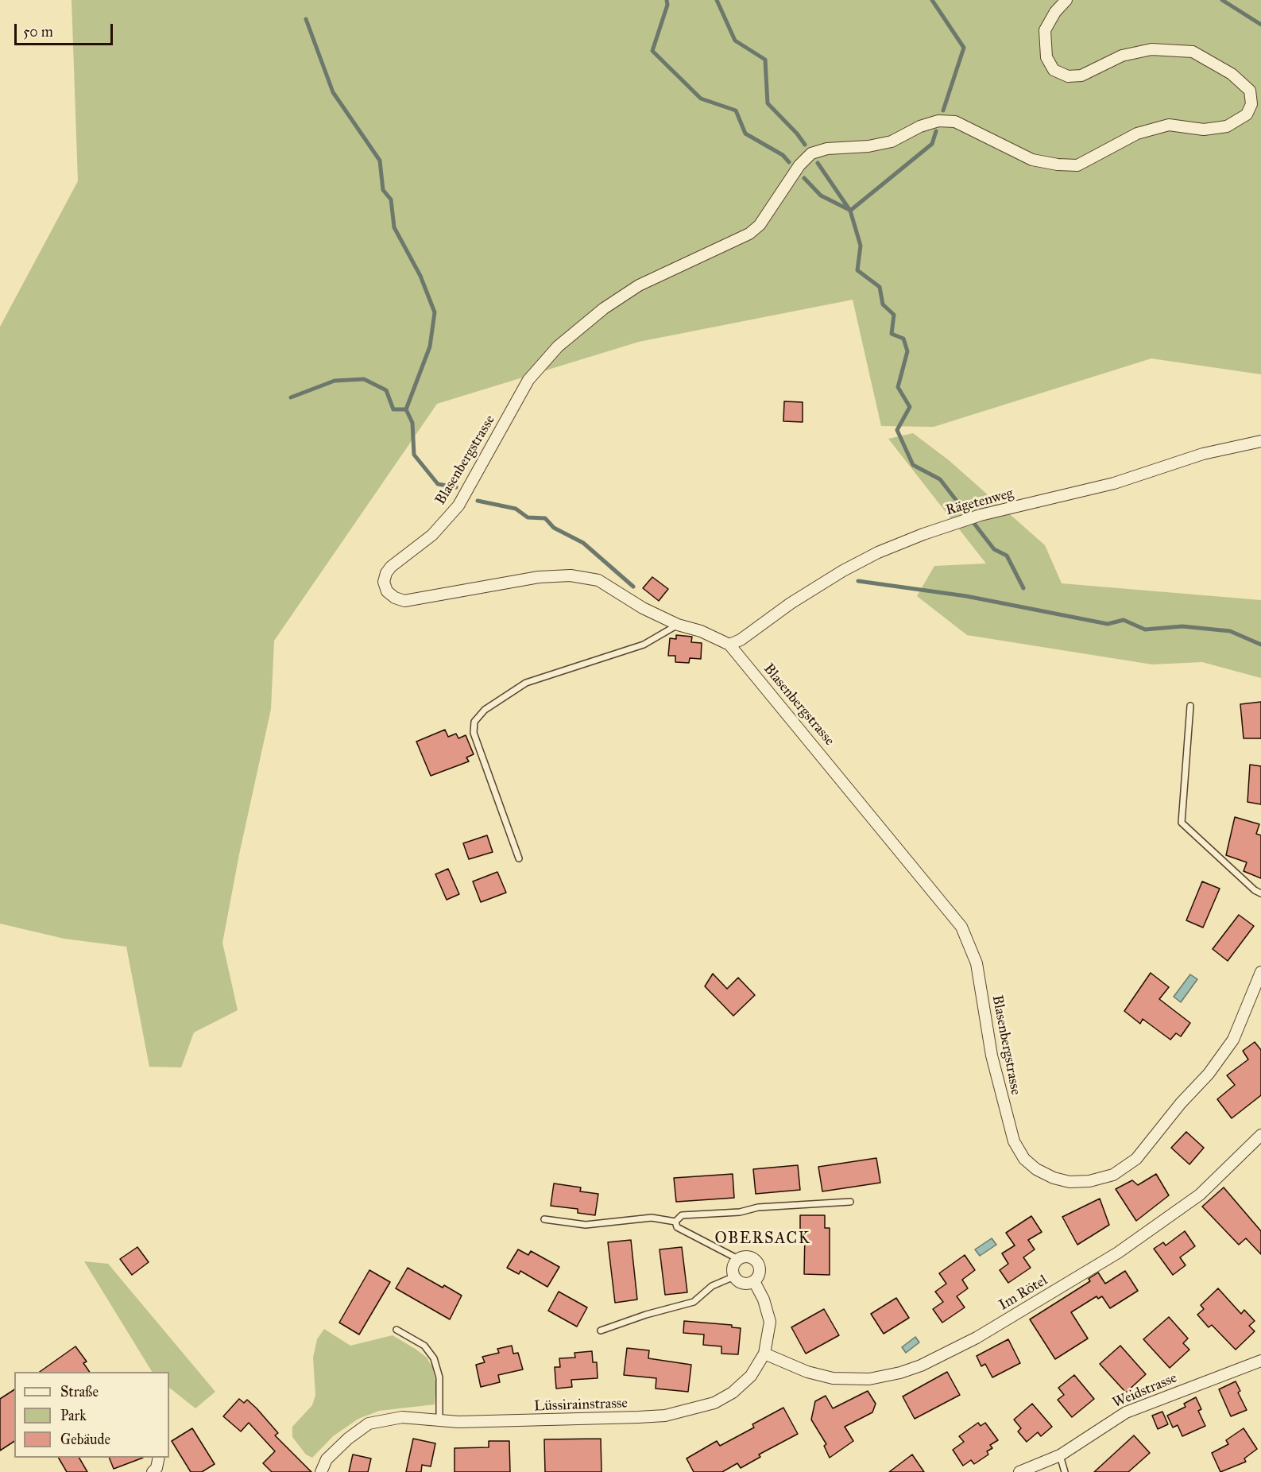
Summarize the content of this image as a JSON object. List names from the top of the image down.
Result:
{
  "streets": {
    "street": [
      "Blasenbergstrasse",
      "Rägetenweg",
      "Im Rötel",
      "Weidstrasse",
      "Lüssirainstrasse"
    ]
  },
  "crossings": [
    ["Blasenbergstrasse", "Rägetenweg"],
    ["Im Rötel", "Lüssirainstrasse"]
  ],
  "districts": ["OBERSACK"],
  "legend": ["Straße", "Park", "Gebäude"],
  "scale_bar": "50 m"
}
